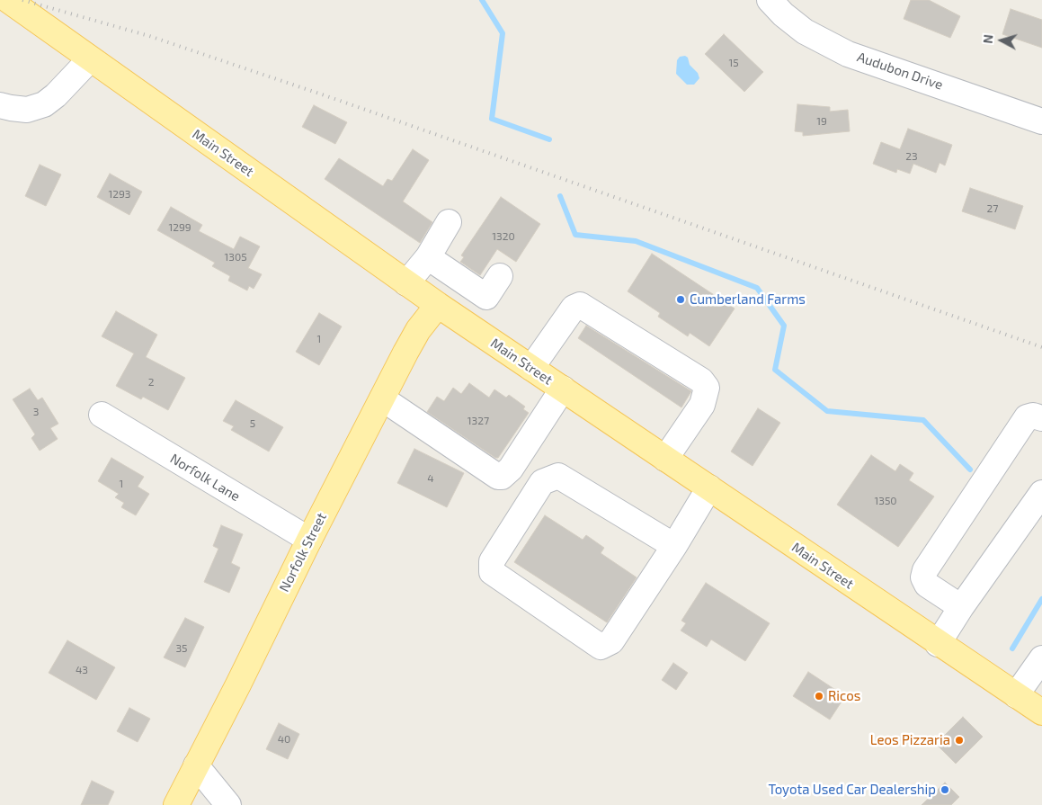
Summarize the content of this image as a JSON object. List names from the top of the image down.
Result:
{
  "streets": {
    "main road": ["Main Street", "Norfolk Street"],
    "street": ["Audubon Drive", "Norfolk Lane"]
  },
  "crossings": [
    ["Main Street", "Norfolk Street"],
    ["Norfolk Lane", "Norfolk Street"]
  ],
  "places": [
    "Cumberland Farms",
    "Ricos",
    "Leos Pizzaria",
    "Toyota Used Car Dealership"
  ],
  "house_numbers": [
    "15",
    "19",
    "23",
    "1293",
    "27",
    "1299",
    "1320",
    "1305",
    "1",
    "2",
    "3",
    "1327",
    "5",
    "4",
    "1",
    "1350",
    "35",
    "43",
    "40"
  ],
  "north": "left"
}
